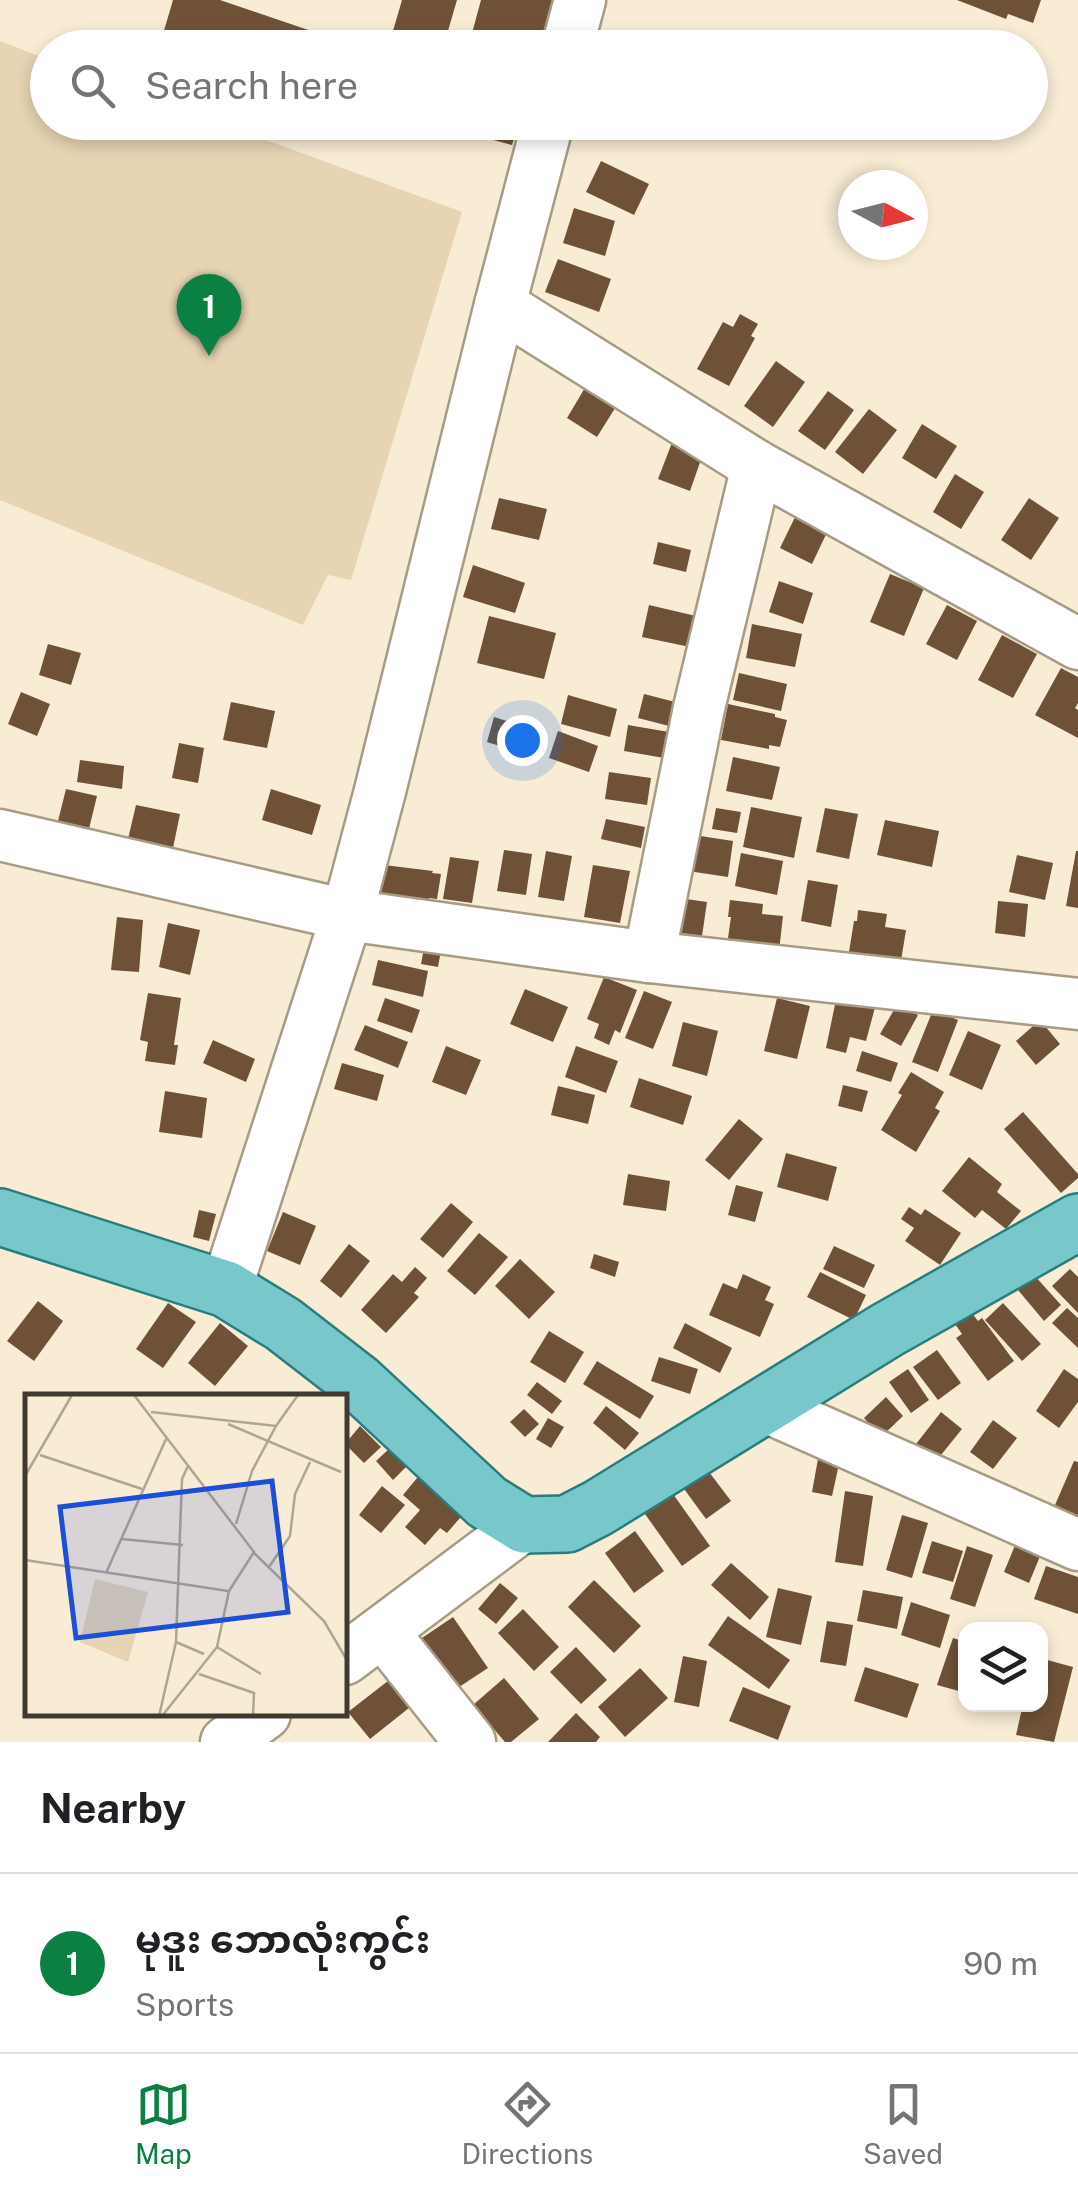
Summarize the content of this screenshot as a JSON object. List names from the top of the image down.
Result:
{
  "north": "right",
  "page": {
    "search": "Search here",
    "pins": "1",
    "heading": "Nearby",
    "list": [
      {
        "mark": "1",
        "name": "မုဒူး ဘောလုံးကွင်း",
        "note": "Sports",
        "value": "90 m"
      }
    ],
    "nav": ["Map", "Directions", "Saved"]
  }
}
